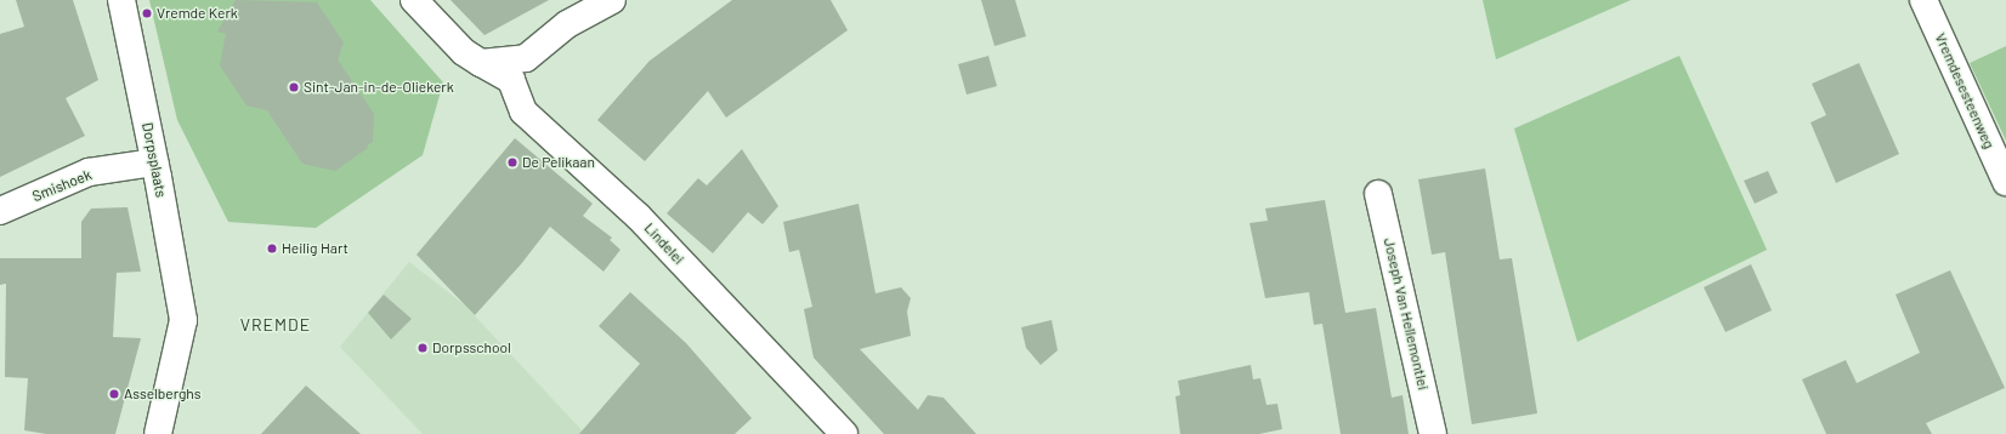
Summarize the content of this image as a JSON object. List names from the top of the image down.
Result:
{
  "streets": {
    "street": [
      "Vremdesesteenweg",
      "Dorpsplaats",
      "Smishoek",
      "Lindelei",
      "Joseph Van Hellemontlei"
    ]
  },
  "crossings": [
    ["Dorpsplaats", "Smishoek"]
  ],
  "districts": ["VREMDE"],
  "places": [
    "Vremde Kerk",
    "Sint-Jan-in-de-Oliekerk",
    "De Pelikaan",
    "Heilig Hart",
    "Dorpsschool",
    "Asselberghs"
  ]
}
